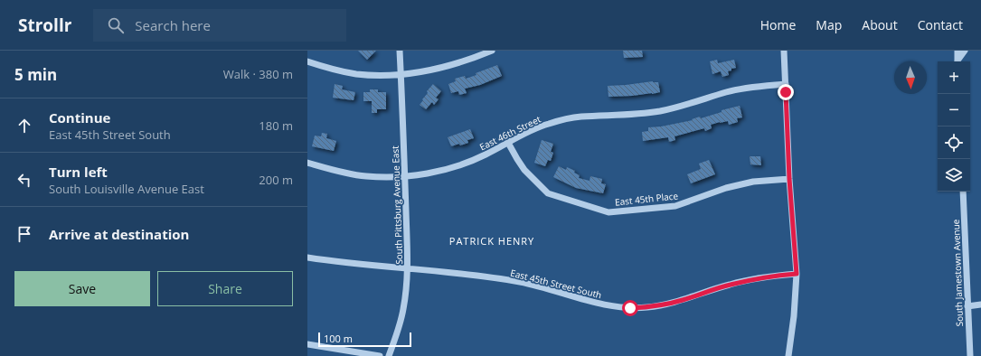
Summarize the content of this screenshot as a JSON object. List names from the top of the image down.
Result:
{
  "streets": {
    "street": [
      "East 46th Street",
      "East 45th Place",
      "South Pittsburg Avenue East",
      "South Jamestown Avenue",
      "East 45th Street South"
    ]
  },
  "crossings": [
    ["East 46th Street", "East 45th Place"],
    ["East 46th Street", "South Pittsburg Avenue East"],
    ["South Pittsburg Avenue East", "East 45th Street South"]
  ],
  "districts": ["PATRICK HENRY"],
  "scale_bar": "100 m",
  "north": "bottom",
  "page": {
    "header": "Strollr",
    "search": "Search here",
    "nav": [
      "Home",
      "Map",
      "About",
      "Contact"
    ],
    "heading": ["5 min", "Walk · 380 m"],
    "map_buttons": ["+", "−"],
    "list": [
      ["Continue", "East 45th Street South", "180 m"],
      ["Turn left", "South Louisville Avenue East", "200 m"],
      "Arrive at destination"
    ],
    "buttons": ["Save", "Share"],
    "scale": "100 m"
  }
}
